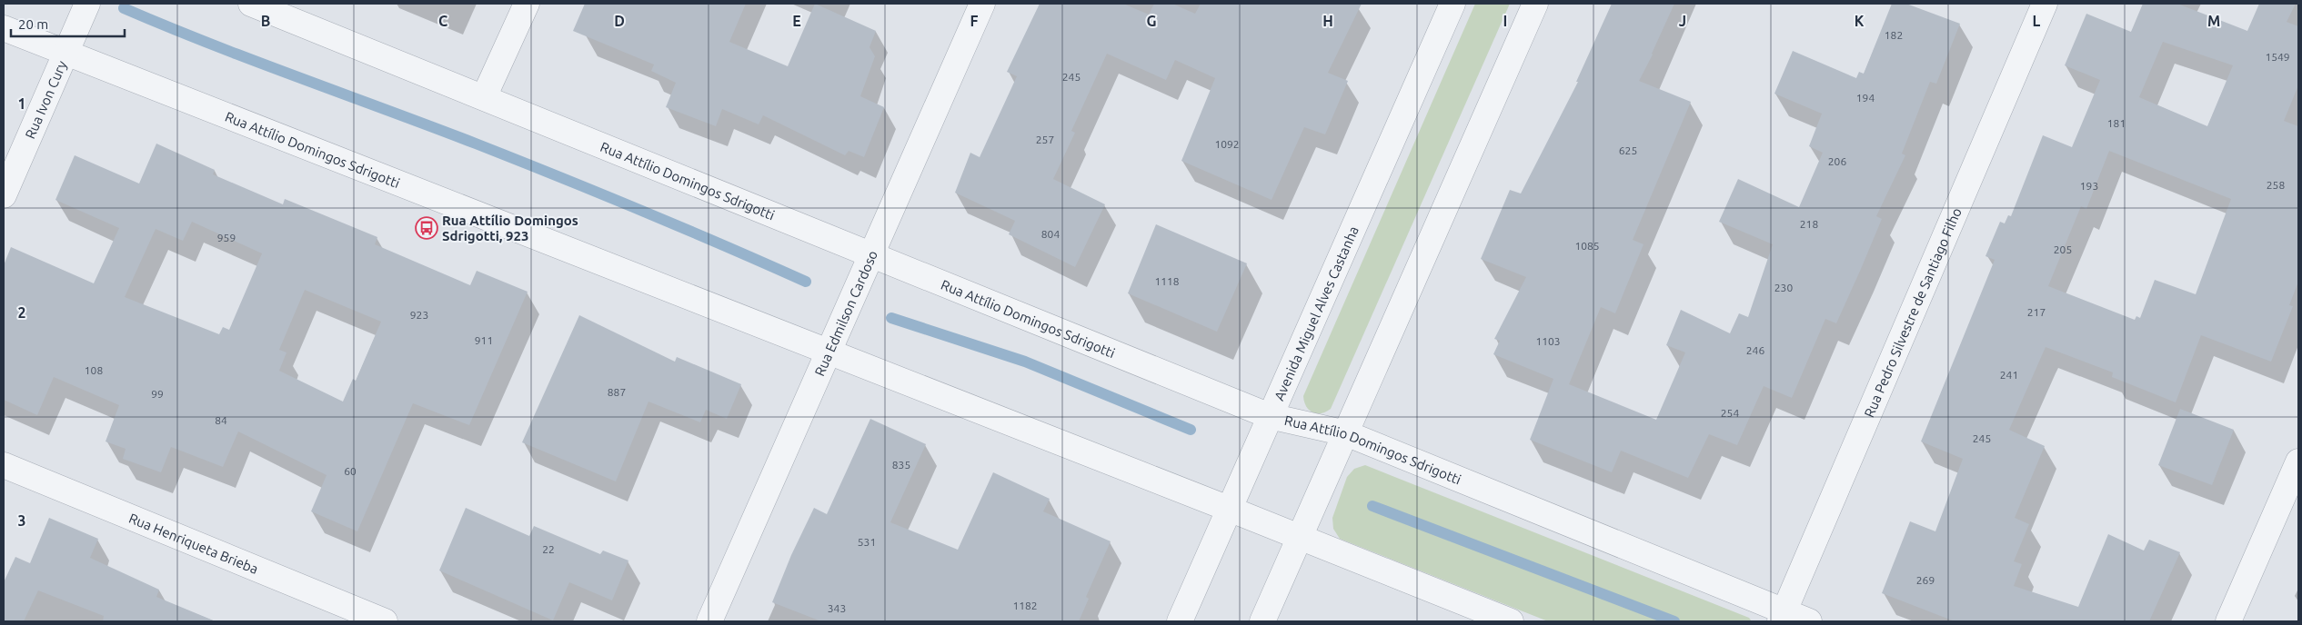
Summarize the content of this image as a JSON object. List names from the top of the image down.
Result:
{
  "streets": {
    "street": [
      "Rua Ivon Cury",
      "Rua Attílio Domingos Sdrigotti",
      "Rua Edmilson Cardoso",
      "Avenida Miguel Alves Castanha",
      "Rua Pedro Silvestre de Santiago Filho",
      "Rua Henriqueta Brieba"
    ]
  },
  "crossings": [
    ["Rua Ivon Cury", "Rua Attílio Domingos Sdrigotti"],
    ["Rua Attílio Domingos Sdrigotti", "Rua Edmilson Cardoso"],
    ["Rua Attílio Domingos Sdrigotti", "Avenida Miguel Alves Castanha"],
    ["Rua Attílio Domingos Sdrigotti", "Rua Pedro Silvestre de Santiago Filho"]
  ],
  "places": {
    "bus stop": ["Rua Attílio Domingos Sdrigotti, 923"]
  },
  "house_numbers": [
    "182",
    "1549",
    "245",
    "194",
    "181",
    "257",
    "1092",
    "625",
    "206",
    "258",
    "193",
    "218",
    "804",
    "959",
    "1085",
    "205",
    "1118",
    "230",
    "217",
    "923",
    "911",
    "1103",
    "246",
    "108",
    "241",
    "887",
    "99",
    "254",
    "84",
    "245",
    "835",
    "60",
    "531",
    "22",
    "269",
    "1182",
    "343"
  ],
  "scale_bar": "20 m",
  "grid": {
    "columns": [
      "B",
      "C",
      "D",
      "E",
      "F",
      "G",
      "H",
      "I",
      "J",
      "K",
      "L",
      "M"
    ],
    "rows": ["1", "2", "3"]
  }
}
